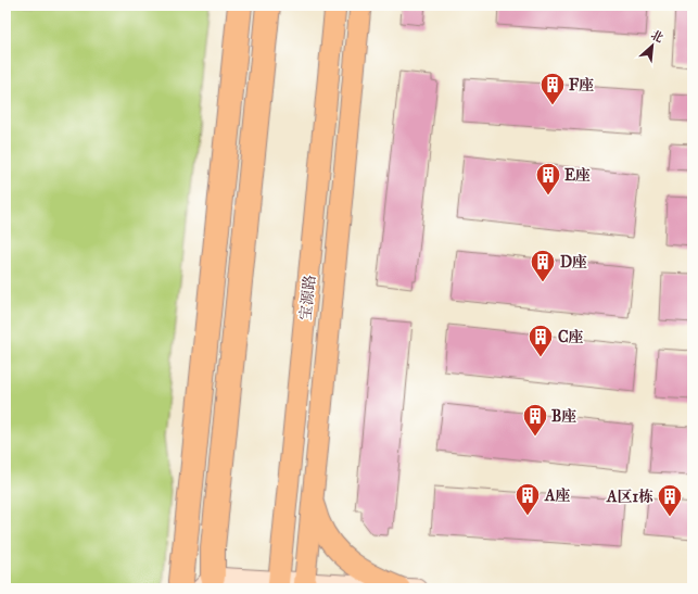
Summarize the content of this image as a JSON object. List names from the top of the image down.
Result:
{
  "streets": {
    "main road": ["宝源路"]
  },
  "places": {
    "building": [
      "F座",
      "E座",
      "D座",
      "C座",
      "B座",
      "A座",
      "A区1栋"
    ]
  },
  "north": "top right"
}
